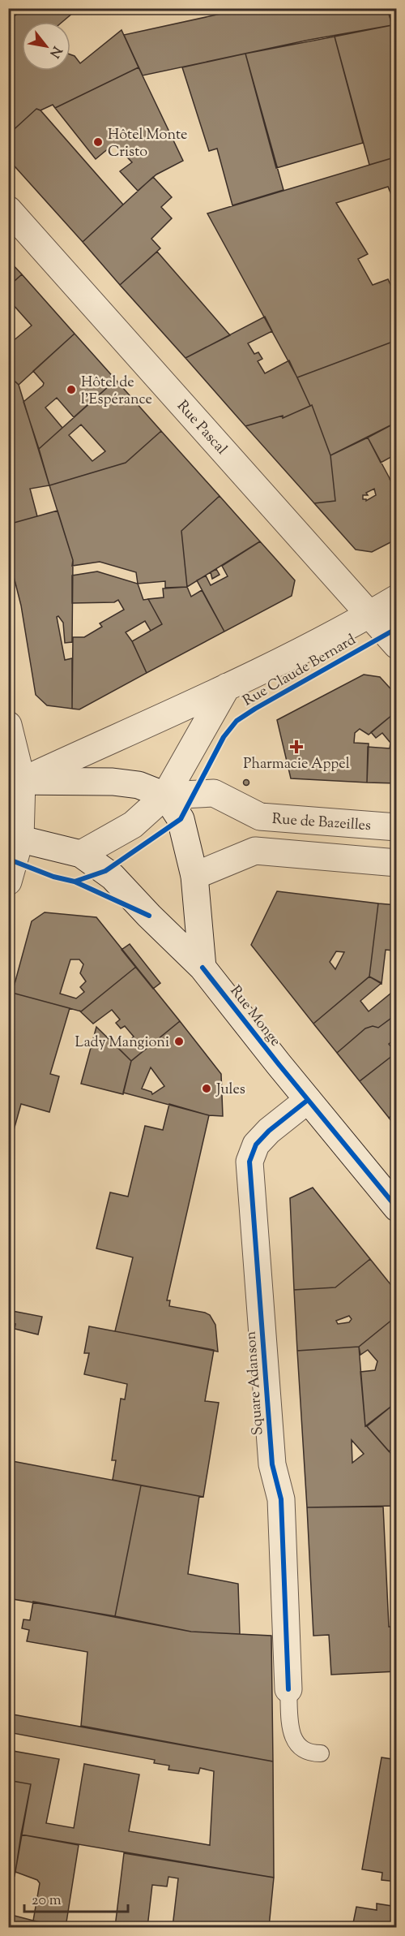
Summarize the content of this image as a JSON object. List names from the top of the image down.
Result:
{
  "streets": {
    "street": [
      "Rue Pascal",
      "Rue Claude Bernard",
      "Rue de Bazeilles",
      "Rue Monge",
      "Square Adanson"
    ]
  },
  "crossings": [
    ["Rue Pascal", "Rue Claude Bernard"],
    ["Rue Claude Bernard", "Rue de Bazeilles"],
    ["Rue Claude Bernard", "Rue Monge"],
    ["Rue Monge", "Square Adanson"]
  ],
  "places": {
    "other": [
      "Hôtel Monte Cristo",
      "Hôtel de l'Espérance",
      "Lady Mangioni",
      "Jules"
    ],
    "health": ["Pharmacie Appel"]
  },
  "scale_bar": "20 m",
  "north": "bottom right"
}
